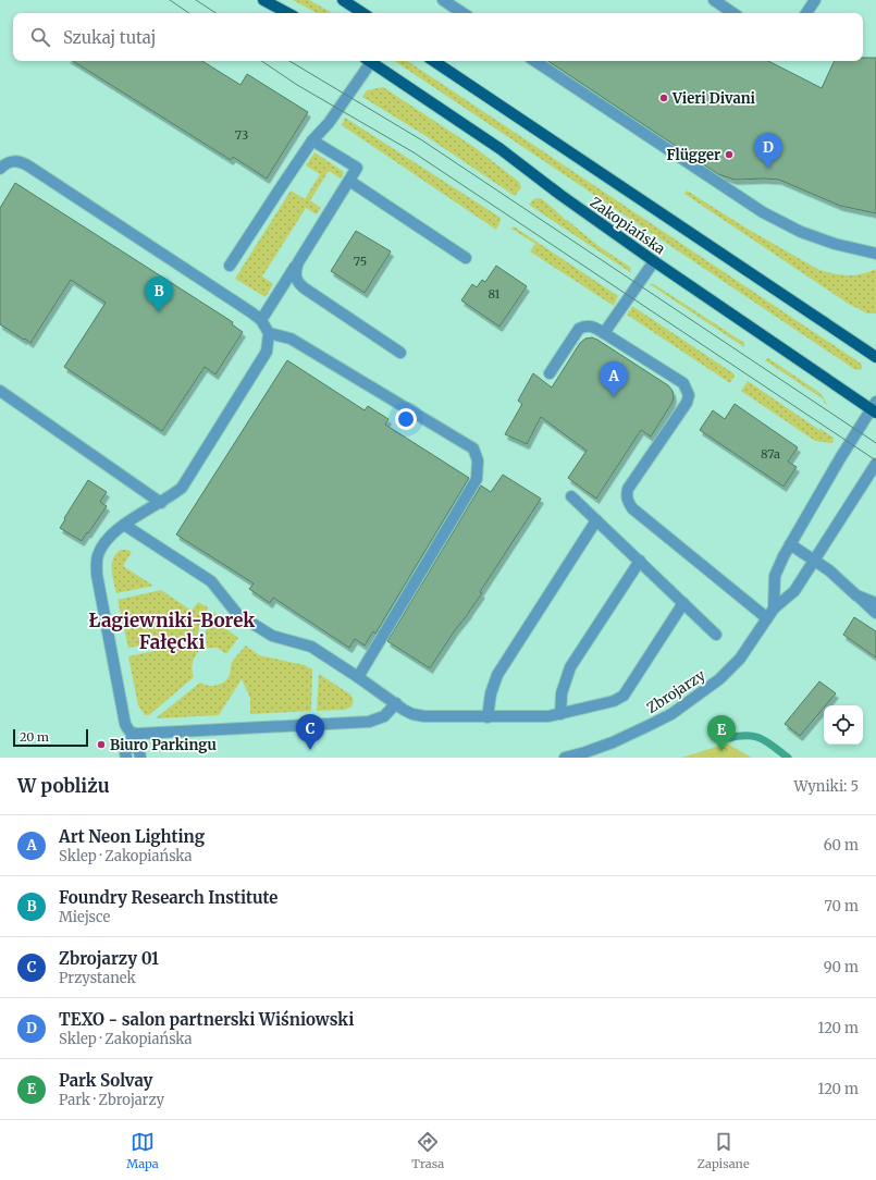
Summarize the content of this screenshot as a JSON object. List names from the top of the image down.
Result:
{
  "streets": {
    "main road": ["Zakopiańska"],
    "street": ["Zbrojarzy"]
  },
  "crossings": [
    ["Zakopiańska", "Zbrojarzy"]
  ],
  "districts": ["Łagiewniki-Borek Fałęcki"],
  "places": ["Vieri Divani", "Flügger", "Biuro Parkingu"],
  "house_numbers": [
    "73",
    "75",
    "81",
    "87a"
  ],
  "scale_bar": "20 m",
  "page": {
    "search": "Szukaj tutaj",
    "pins": [
      "D",
      "B",
      "A",
      "C",
      "E"
    ],
    "scale": "20 m",
    "heading": ["W pobliżu", "Wyniki: 5"],
    "list": [
      {
        "mark": "A",
        "name": "Art Neon Lighting",
        "note": "Sklep · Zakopiańska",
        "value": "60 m"
      },
      {
        "mark": "B",
        "name": "Foundry Research Institute",
        "note": "Miejsce",
        "value": "70 m"
      },
      {
        "mark": "C",
        "name": "Zbrojarzy 01",
        "note": "Przystanek",
        "value": "90 m"
      },
      {
        "mark": "D",
        "name": "TEXO - salon partnerski Wiśniowski",
        "note": "Sklep · Zakopiańska",
        "value": "120 m"
      },
      {
        "mark": "E",
        "name": "Park Solvay",
        "note": "Park · Zbrojarzy",
        "value": "120 m"
      }
    ],
    "nav": ["Mapa", "Trasa", "Zapisane"]
  }
}
